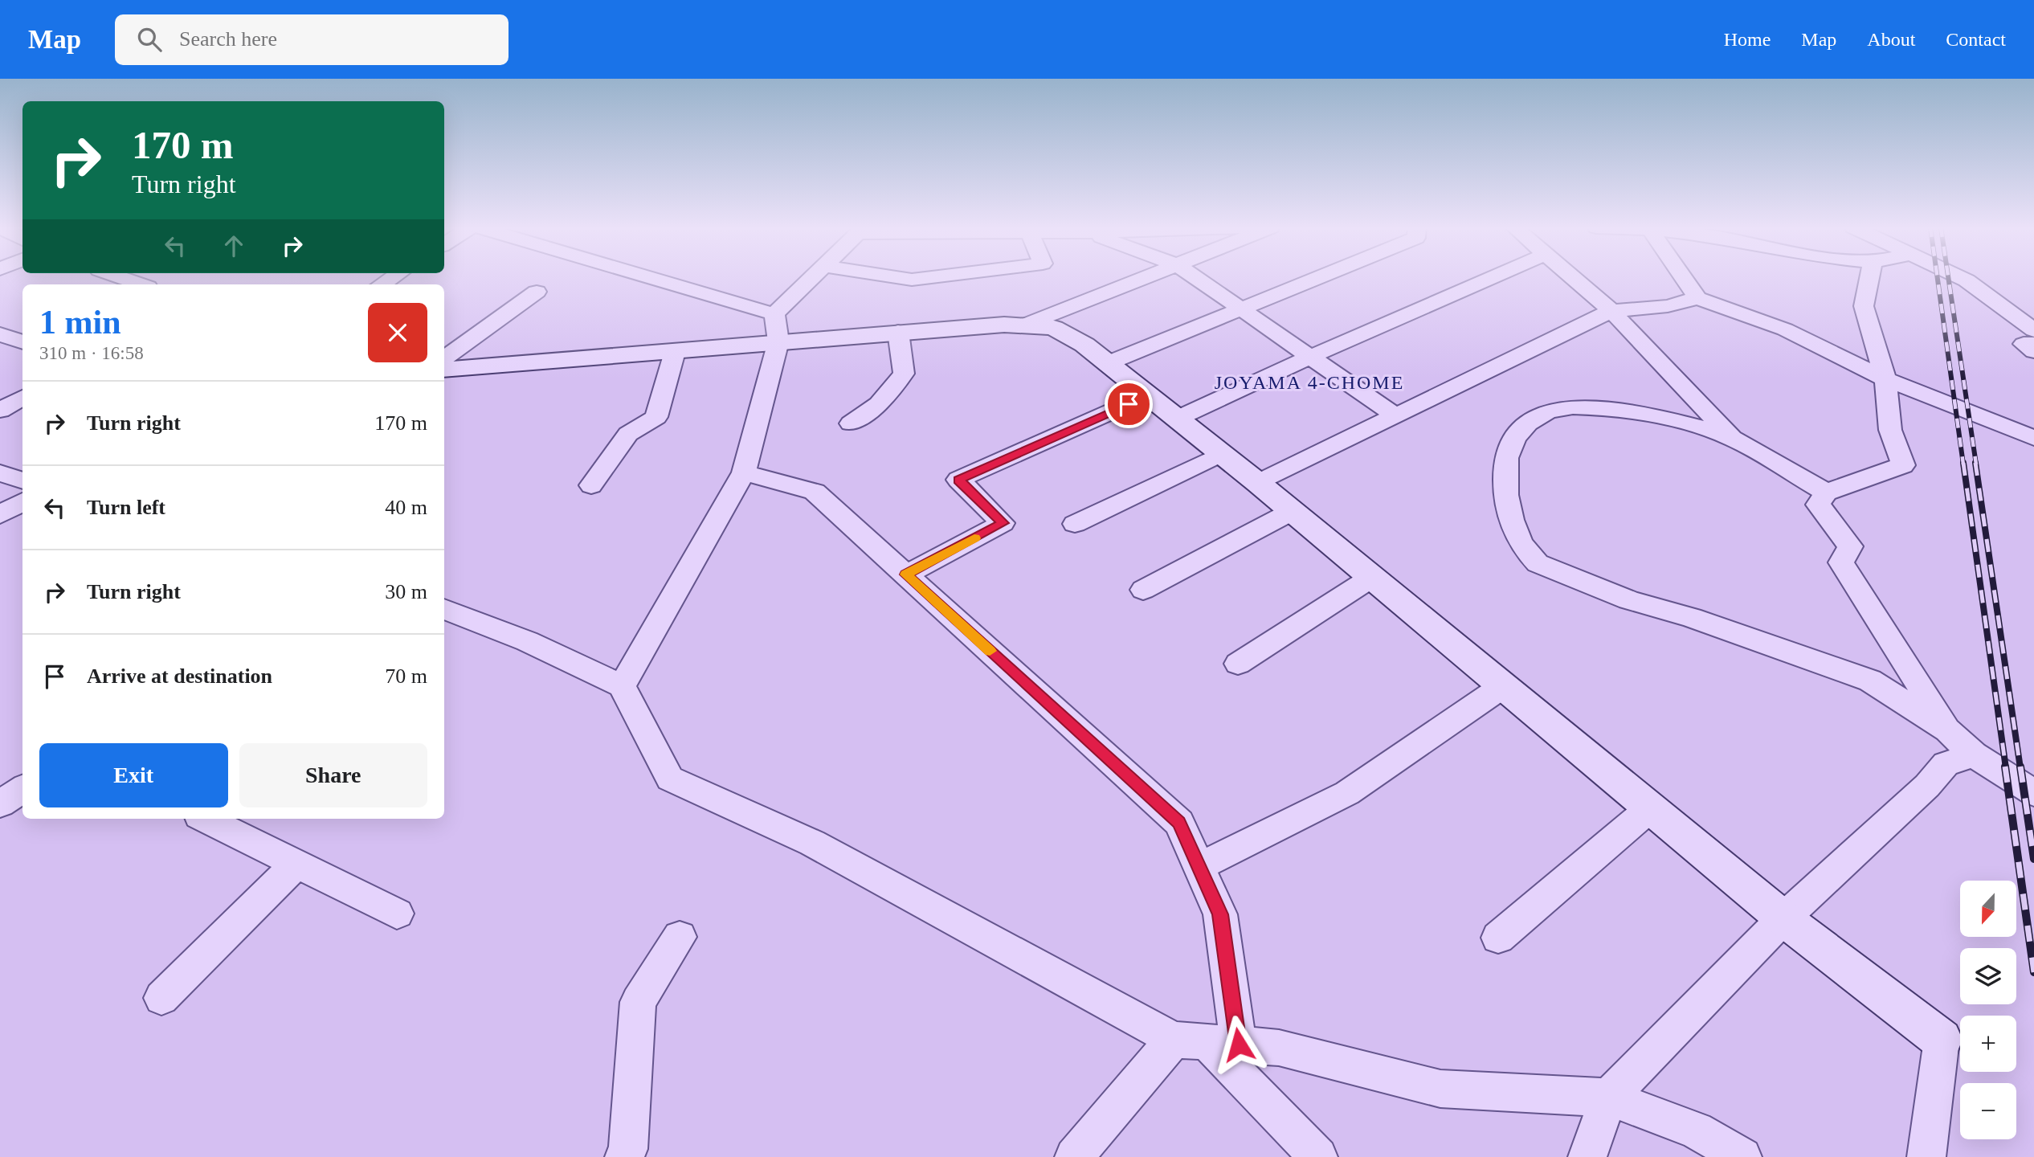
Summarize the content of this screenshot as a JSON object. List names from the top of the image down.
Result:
{
  "districts": ["JOYAMA 4-CHOME"],
  "north": "bottom",
  "page": {
    "header": "Map",
    "search": "Search here",
    "nav": [
      "Home",
      "Map",
      "About",
      "Contact"
    ],
    "turn": ["170 m", "Turn right"],
    "heading": ["1 min", "310 m · 16:58"],
    "list": [
      {
        "name": "Turn right",
        "value": "170 m"
      },
      {
        "name": "Turn left",
        "value": "40 m"
      },
      {
        "name": "Turn right",
        "value": "30 m"
      },
      {
        "name": "Arrive at destination",
        "value": "70 m"
      }
    ],
    "buttons": ["Exit", "Share"],
    "map_buttons": ["+", "−"]
  }
}
